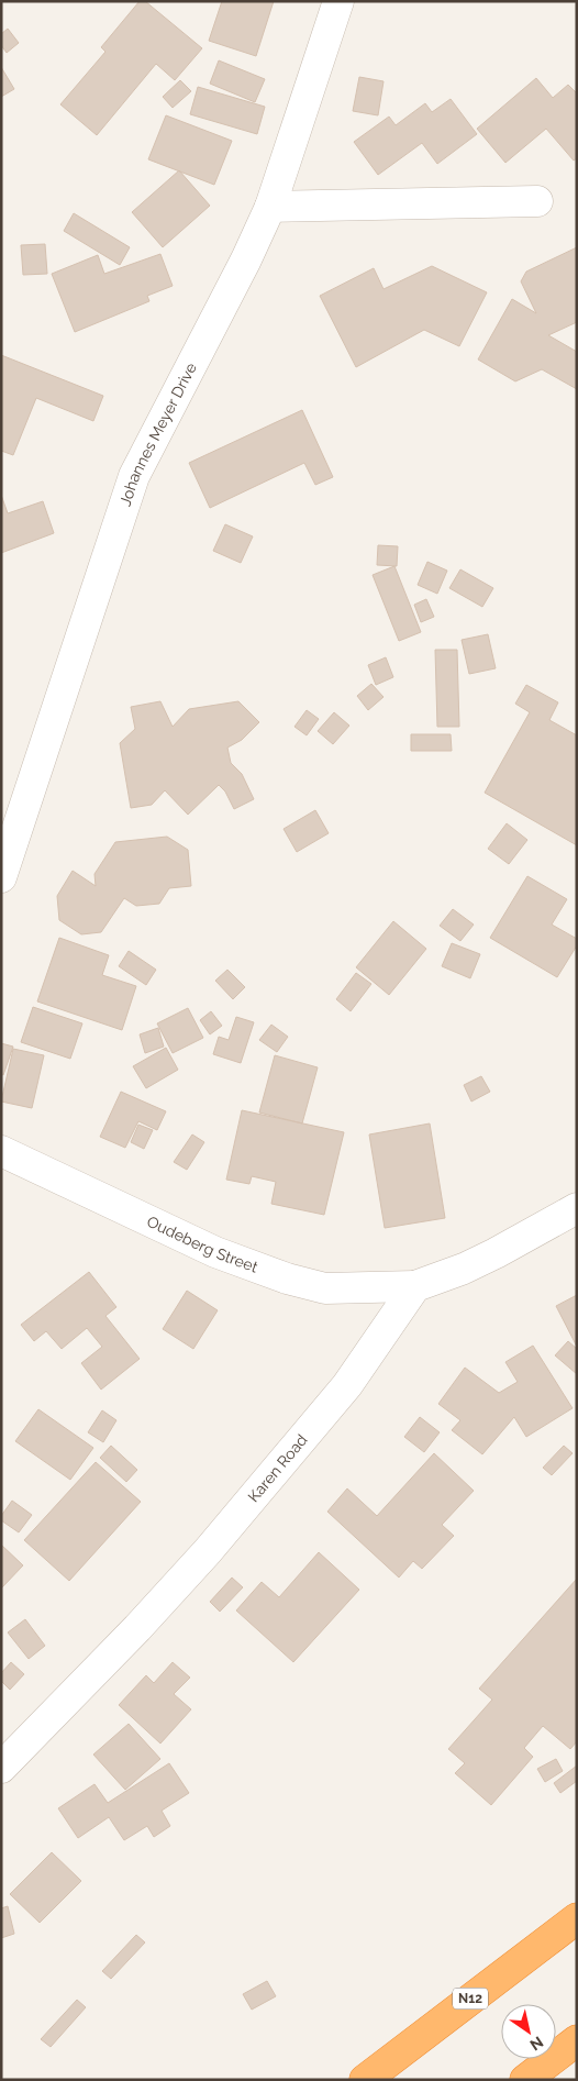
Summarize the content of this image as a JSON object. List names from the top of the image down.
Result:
{
  "streets": {
    "highway": ["N12"],
    "street": ["Johannes Meyer Drive", "Oudeberg Street", "Karen Road"]
  },
  "crossings": [
    ["Oudeberg Street", "Karen Road"]
  ],
  "north": "bottom right"
}
